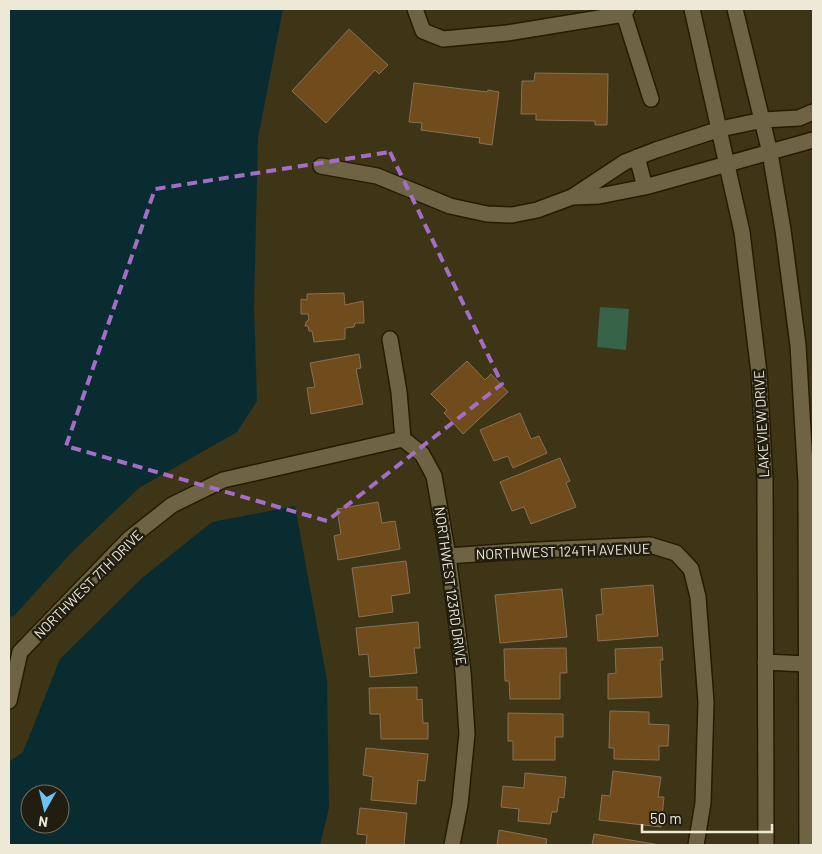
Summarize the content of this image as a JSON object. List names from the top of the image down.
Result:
{
  "streets": {
    "street": [
      "LAKEVIEW DRIVE",
      "NORTHWEST 124TH AVENUE",
      "NORTHWEST 7TH DRIVE",
      "NORTHWEST 123RD DRIVE"
    ]
  },
  "crossings": [
    ["NORTHWEST 124TH AVENUE", "NORTHWEST 123RD DRIVE"],
    ["NORTHWEST 7TH DRIVE", "NORTHWEST 123RD DRIVE"]
  ],
  "scale_bar": "50 m",
  "north": "bottom"
}
